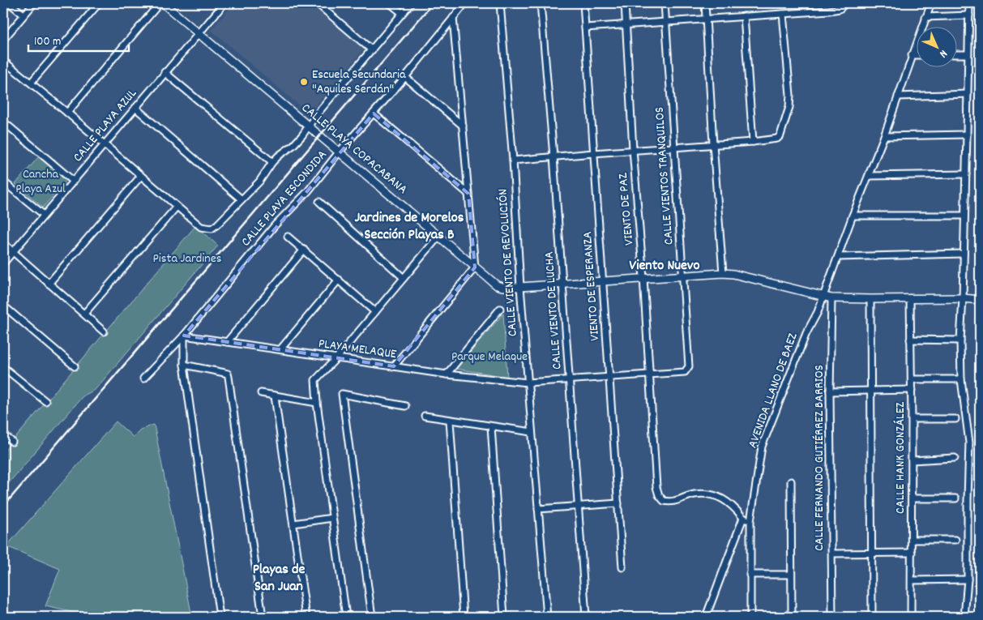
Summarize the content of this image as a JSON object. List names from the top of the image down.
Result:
{
  "streets": {
    "street": [
      "CALLE PLAYA AZUL",
      "CALLE PLAYA COPACABANA",
      "CALLE VIENTOS TRANQUILOS",
      "CALLE PLAYA ESCONDIDA",
      "VIENTO DE PAZ",
      "CALLE VIENTO DE REVOLUCIÓN",
      "VIENTO DE ESPERANZA",
      "CALLE VIENTO DE LUCHA",
      "PLAYA MELAQUE",
      "AVENIDA LLANO DE BAEZ",
      "CALLE FERNANDO GUTIÉRREZ BARRIOS",
      "CALLE HANK GONZÁLEZ"
    ]
  },
  "crossings": [
    ["CALLE PLAYA AZUL", "CALLE PLAYA COPACABANA"],
    ["CALLE PLAYA COPACABANA", "CALLE VIENTOS TRANQUILOS"],
    ["CALLE PLAYA COPACABANA", "CALLE PLAYA ESCONDIDA"],
    ["CALLE PLAYA COPACABANA", "VIENTO DE PAZ"],
    ["CALLE PLAYA COPACABANA", "CALLE VIENTO DE REVOLUCIÓN"],
    ["CALLE PLAYA COPACABANA", "VIENTO DE ESPERANZA"],
    ["CALLE PLAYA COPACABANA", "CALLE VIENTO DE LUCHA"],
    ["CALLE PLAYA COPACABANA", "AVENIDA LLANO DE BAEZ"],
    ["CALLE VIENTOS TRANQUILOS", "PLAYA MELAQUE"],
    ["CALLE PLAYA ESCONDIDA", "PLAYA MELAQUE"],
    ["VIENTO DE PAZ", "PLAYA MELAQUE"],
    ["CALLE VIENTO DE REVOLUCIÓN", "PLAYA MELAQUE"],
    ["VIENTO DE ESPERANZA", "PLAYA MELAQUE"],
    ["CALLE VIENTO DE LUCHA", "PLAYA MELAQUE"]
  ],
  "districts": ["Jardines de Morelos Sección Playas B", "Viento Nuevo", "Playas de San Juan"],
  "parks": ["Cancha Playa Azul", "Pista Jardines", "Parque Melaque"],
  "places": ["Escuela Secundaria \"Aquiles Serdán\""],
  "scale_bar": "100 m",
  "north": "bottom right"
}
